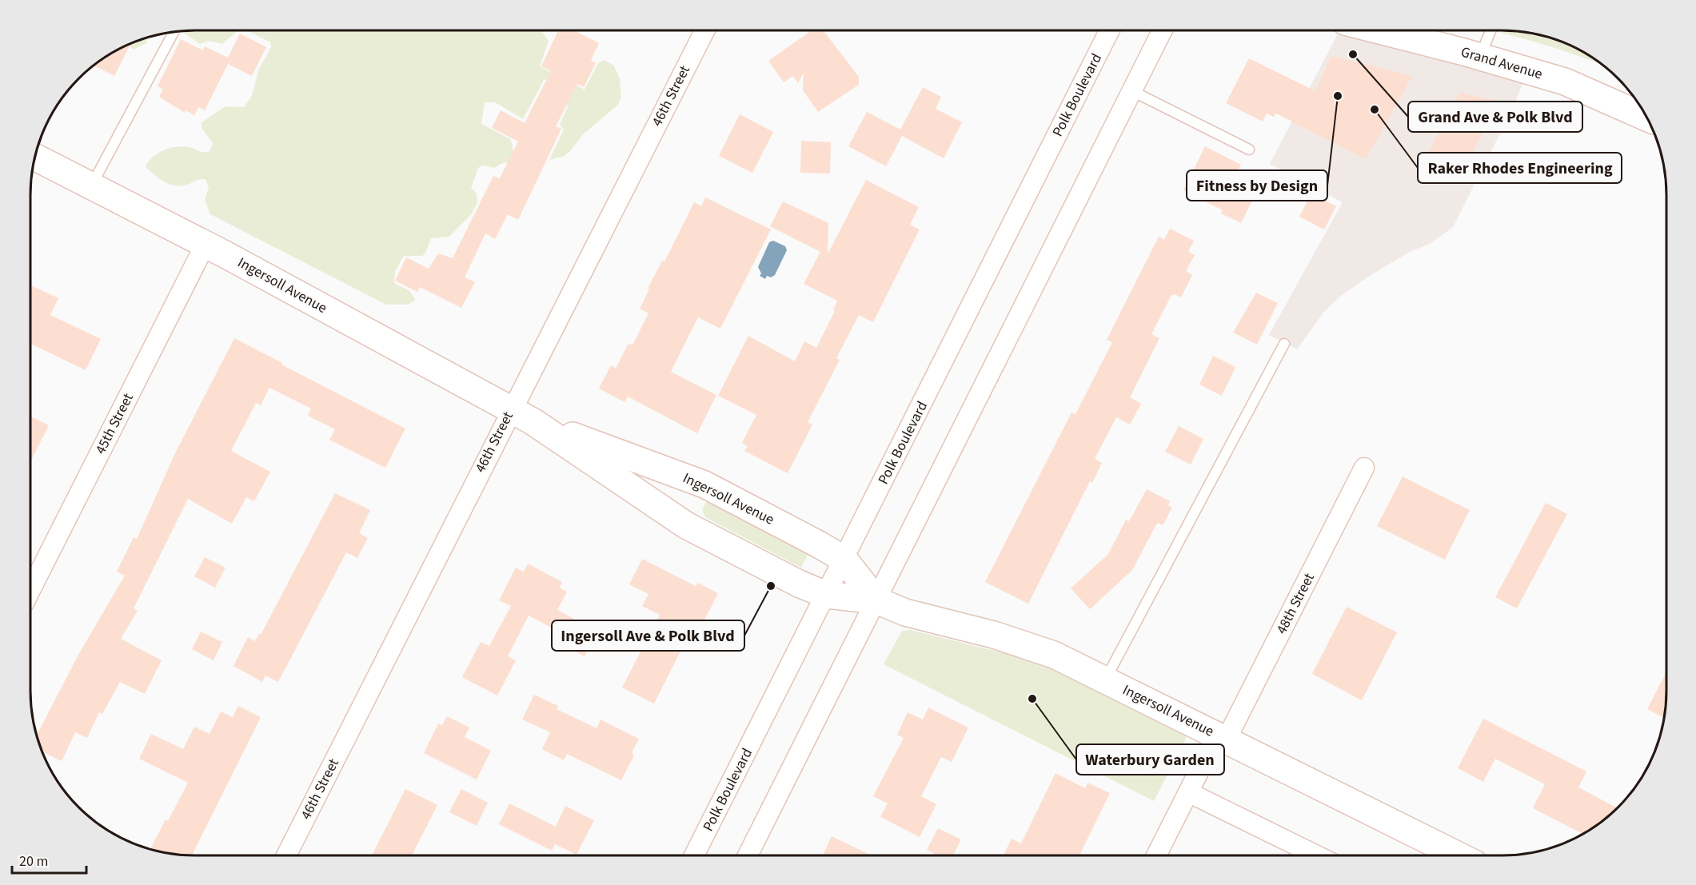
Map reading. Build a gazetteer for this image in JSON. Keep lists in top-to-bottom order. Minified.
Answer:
{"streets":{"main road":["Grand Avenue","Ingersoll Avenue"],"street":["Polk Boulevard","46th Street","45th Street","48th Street"]},"crossings":[["Polk Boulevard","Ingersoll Avenue"],["46th Street","Ingersoll Avenue"],["Ingersoll Avenue","45th Street"],["Ingersoll Avenue","48th Street"]],"places":["Grand Ave & Polk Blvd","Fitness by Design","Raker Rhodes Engineering","Ingersoll Ave & Polk Blvd","Waterbury Garden"],"scale_bar":"20 m"}
